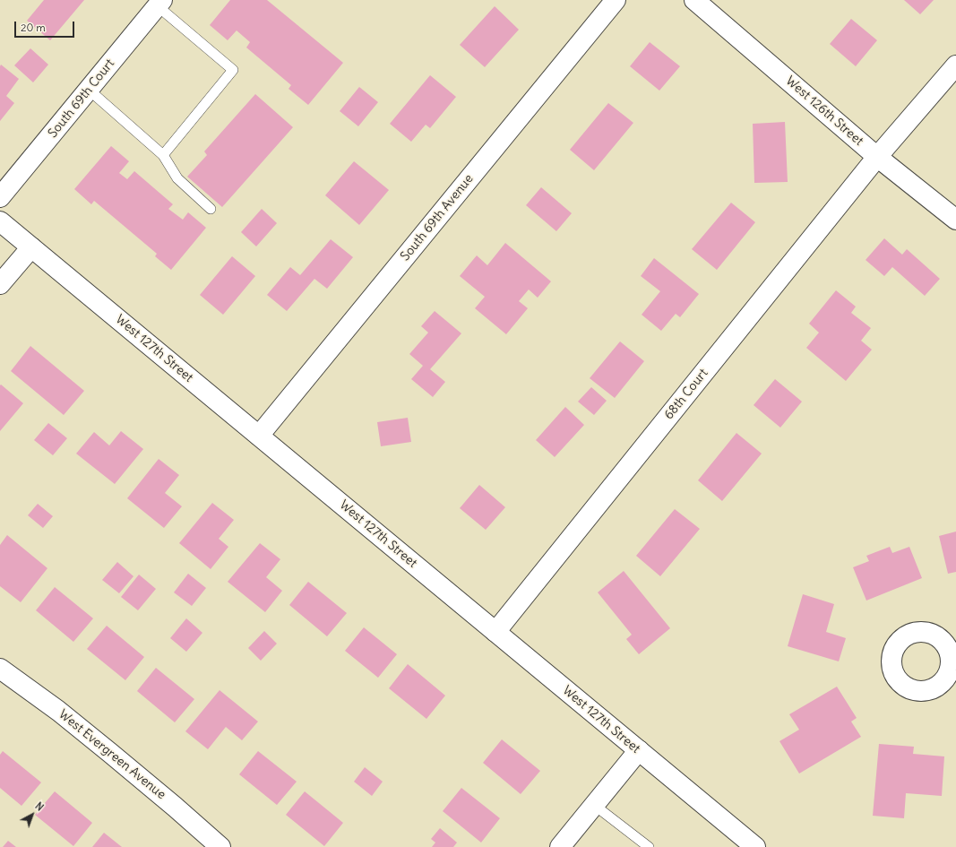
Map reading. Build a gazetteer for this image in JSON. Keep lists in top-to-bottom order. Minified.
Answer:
{"streets":{"street":["South 69th Court","West 126th Street","South 69th Avenue","West 127th Street","68th Court","West Evergreen Avenue"]},"crossings":[["West 126th Street","68th Court"],["South 69th Avenue","West 127th Street"],["West 127th Street","68th Court"]],"scale_bar":"20 m","north":"top right"}
